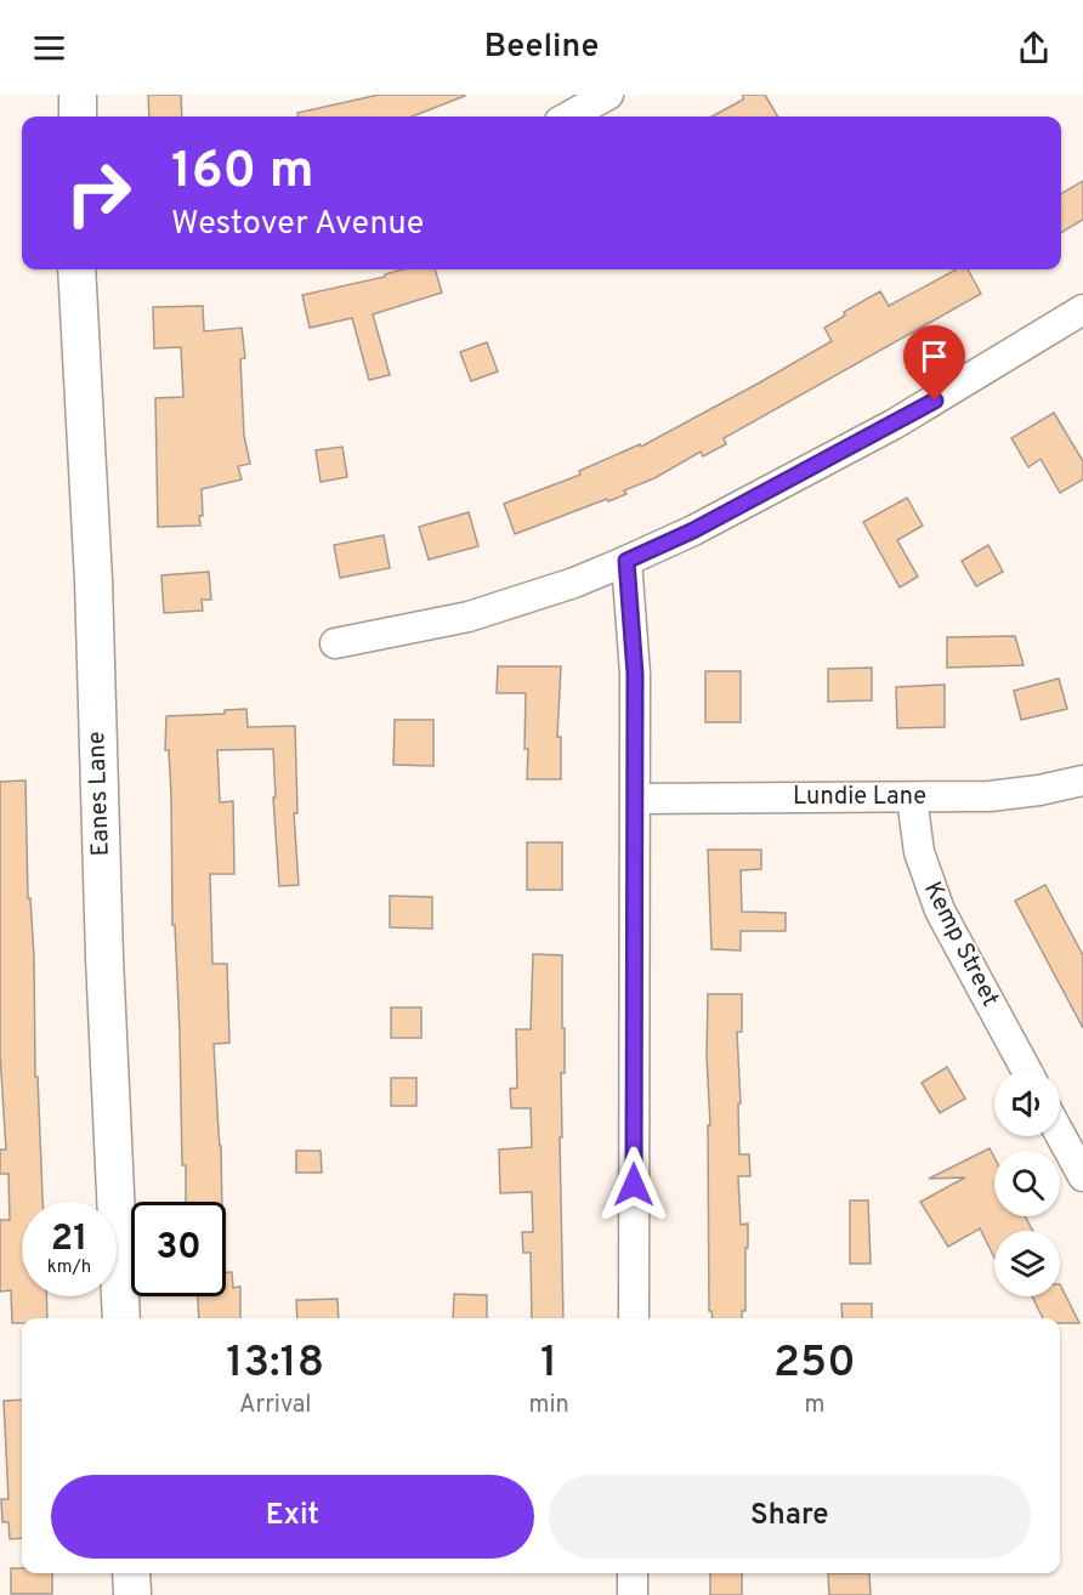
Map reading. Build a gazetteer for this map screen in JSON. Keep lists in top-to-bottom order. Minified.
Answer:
{"streets":{"street":["Eanes Lane","Lundie Lane","Kemp Street"]},"crossings":[["Lundie Lane","Kemp Street"]],"page":{"header":"Beeline","turn":["160 m","Westover Avenue"],"speed":"21 km/h","limit":"30","eta":["13:18","Arrival","1","min","250","m"],"buttons":["Exit","Share"]}}
